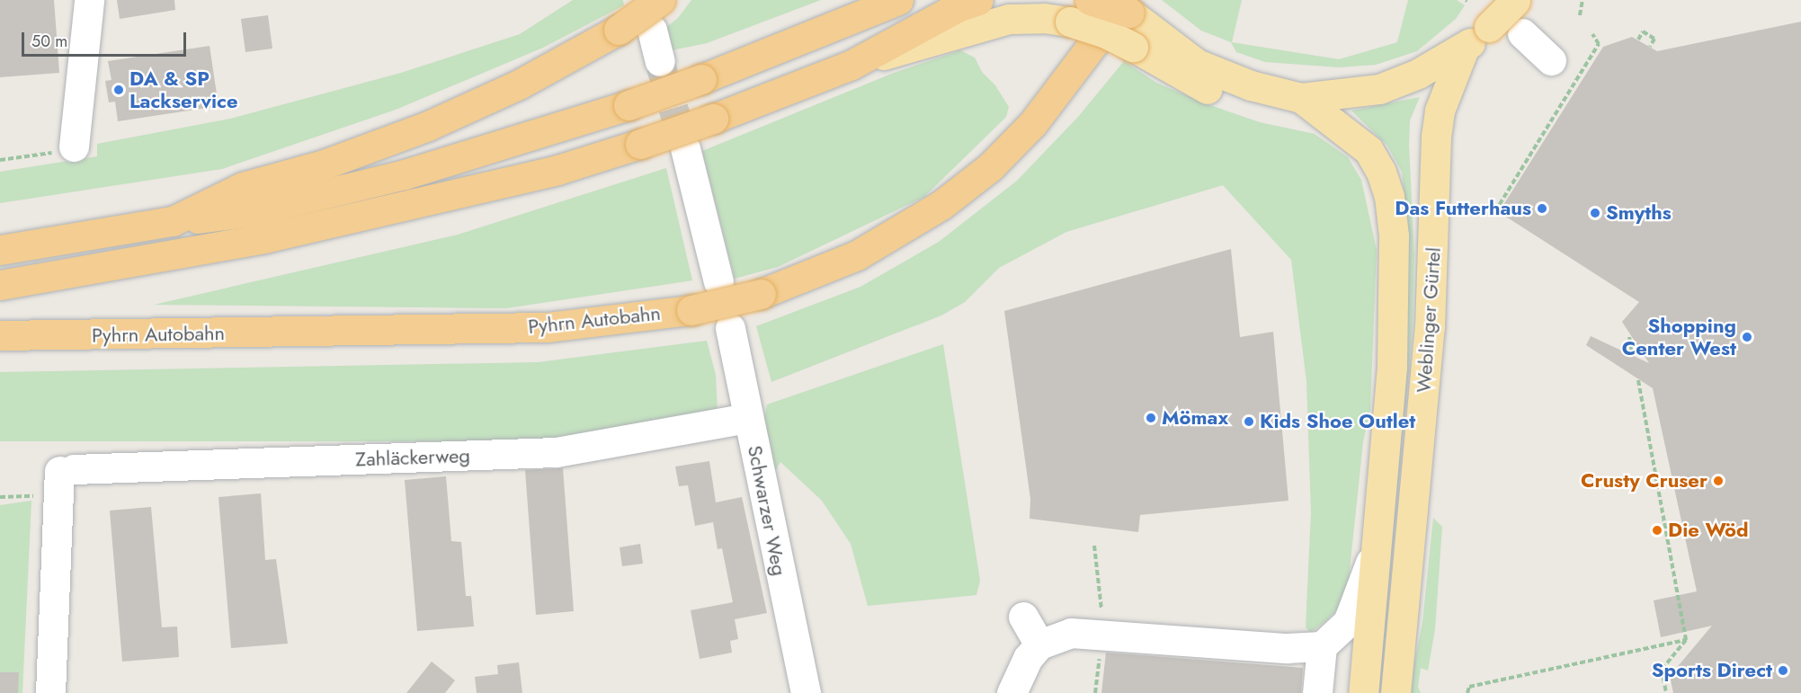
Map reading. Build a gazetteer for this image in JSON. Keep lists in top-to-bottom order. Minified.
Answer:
{"streets":{"highway":["Pyhrn Autobahn"],"main road":["Weblinger Gürtel"],"street":["Zahläckerweg","Schwarzer Weg"]},"crossings":[["Zahläckerweg","Schwarzer Weg"]],"places":["DA & SP Lackservice","Das Futterhaus","Smyths","Shopping Center West","Mömax","Kids Shoe Outlet","Crusty Cruser","Die Wöd","Sports Direct"],"scale_bar":"50 m"}
